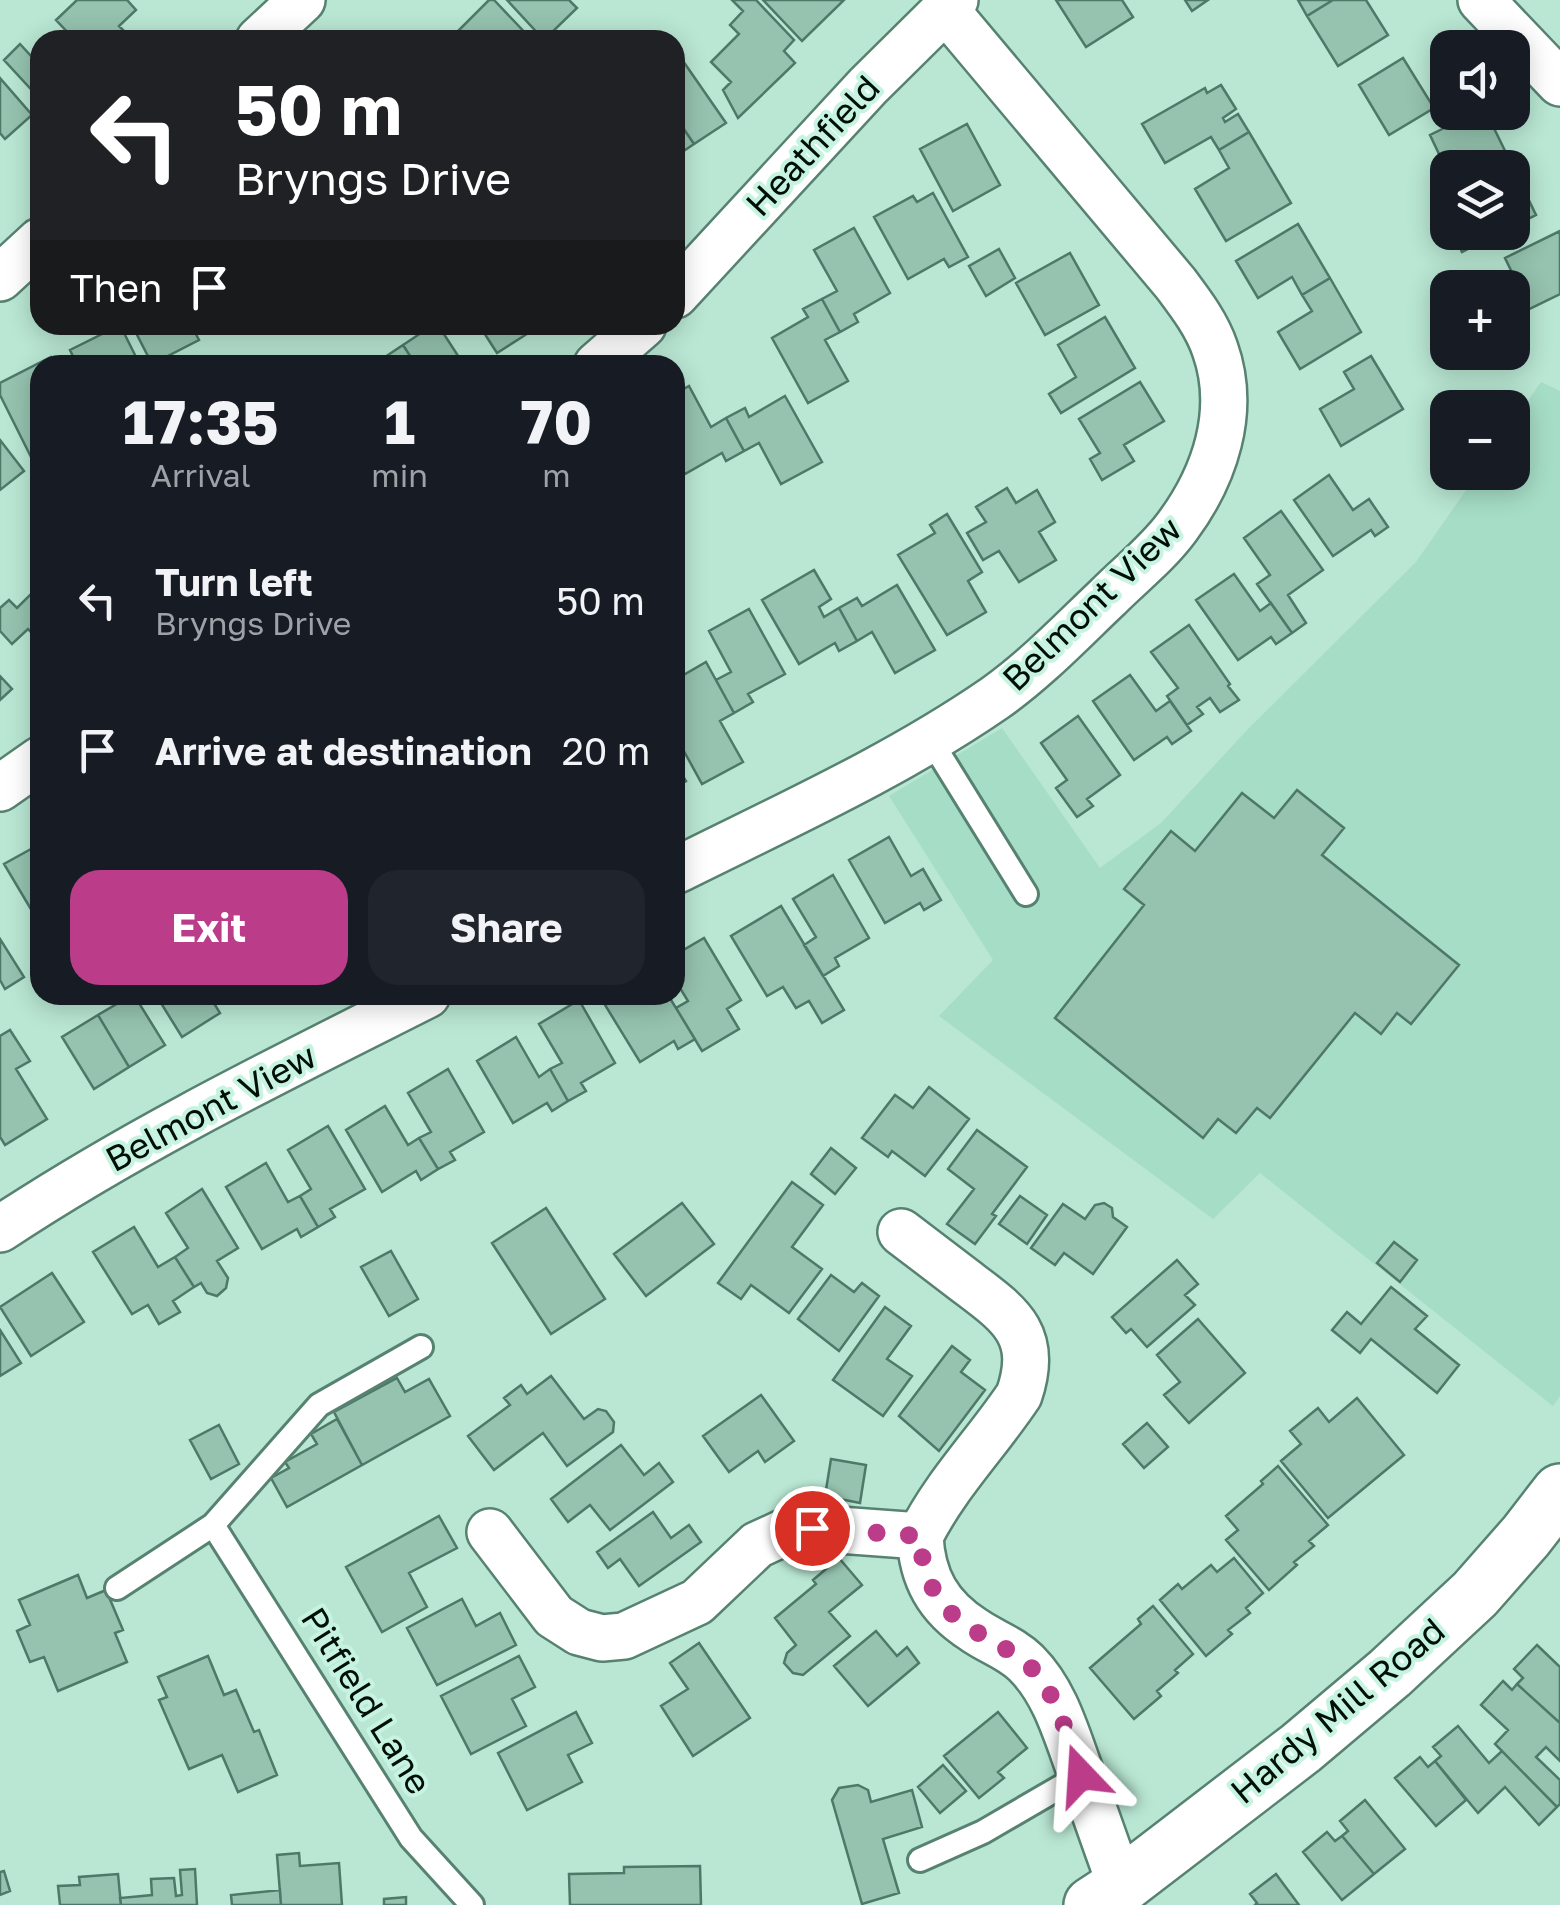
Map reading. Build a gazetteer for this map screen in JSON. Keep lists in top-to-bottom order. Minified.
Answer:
{"streets":{"main road":["Hardy Mill Road"],"street":["Heathfield","Belmont View"],"lane":["Pitfield Lane"]},"crossings":[["Heathfield","Belmont View"]],"page":{"map_buttons":["+","−"],"turn":["50 m","Bryngs Drive"],"then":"Then","eta":["17:35","Arrival","1","min","70","m"],"list":[{"name":"Turn left","note":"Bryngs Drive","value":"50 m"},{"name":"Arrive at destination","value":"20 m"}],"buttons":["Exit","Share"]}}
